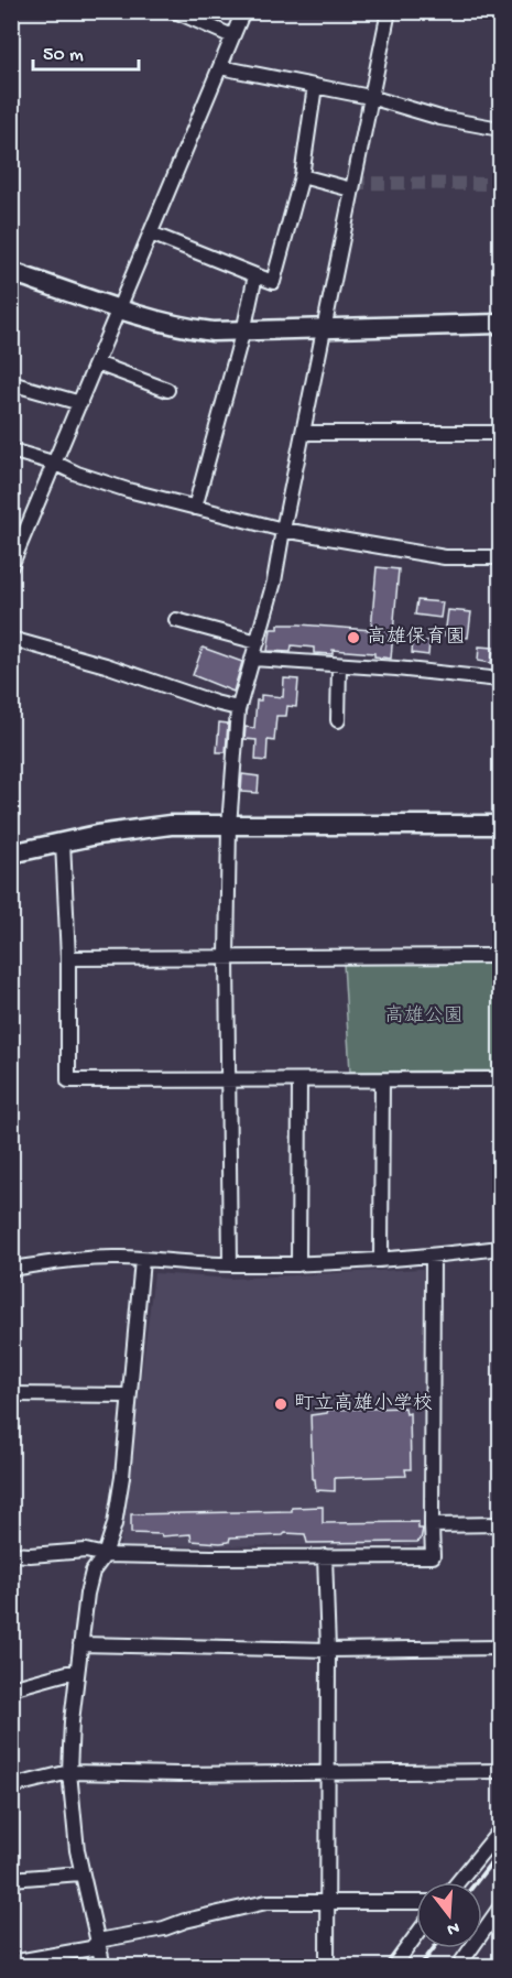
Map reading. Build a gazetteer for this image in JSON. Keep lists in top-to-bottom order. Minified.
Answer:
{"parks":["高雄公園"],"places":["高雄保育園","町立高雄小学校"],"scale_bar":"50 m","north":"bottom"}
